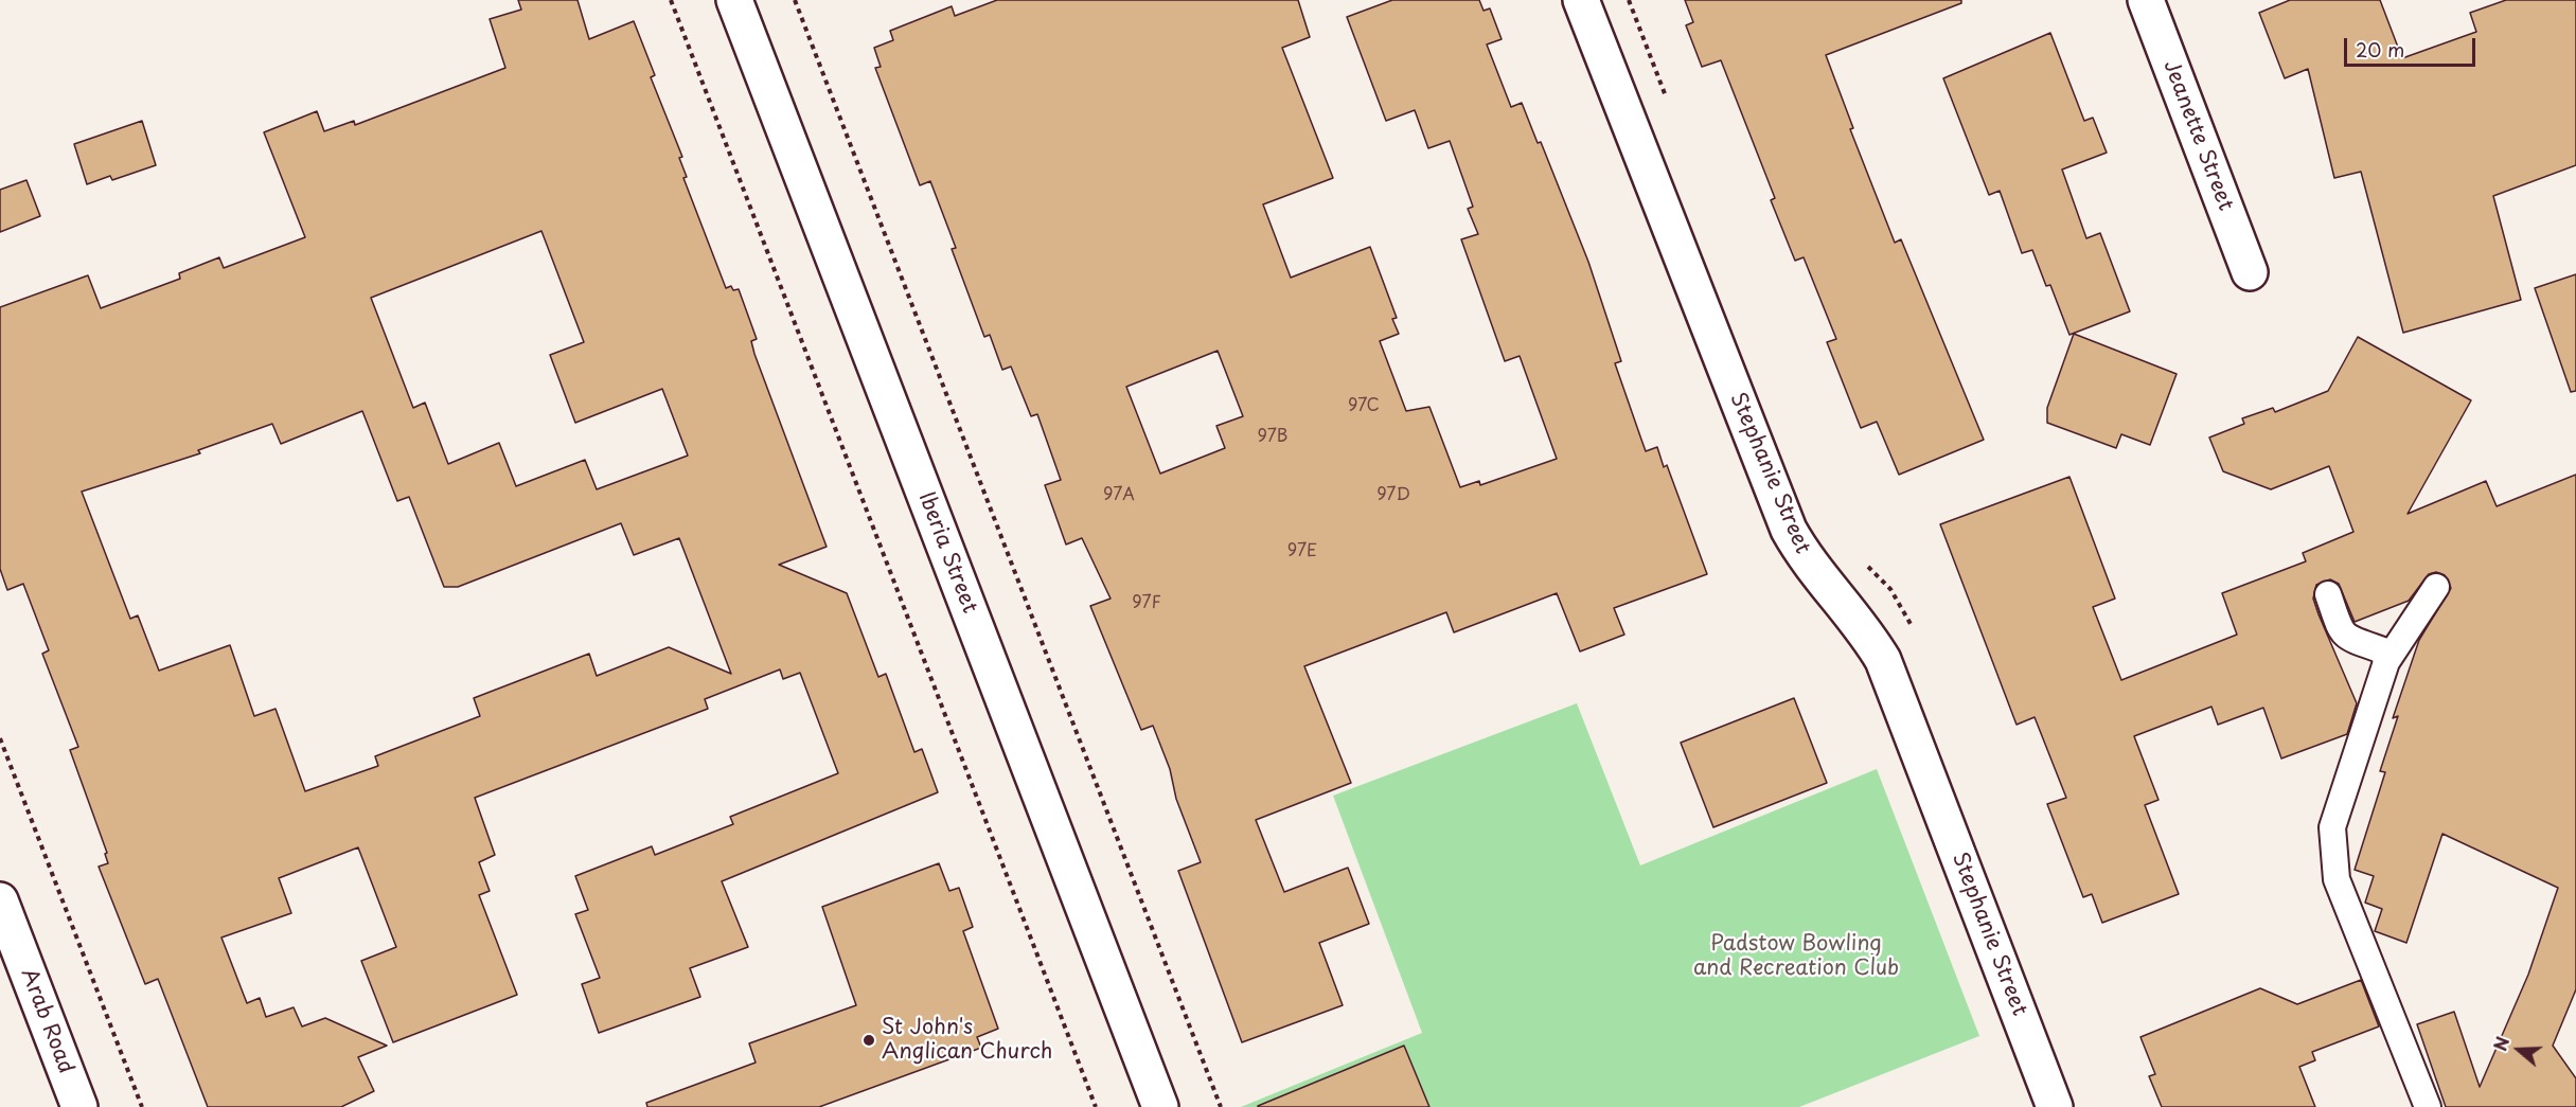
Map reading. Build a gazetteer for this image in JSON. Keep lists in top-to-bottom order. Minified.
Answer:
{"streets":{"street":["Jeanette Street","Stephanie Street","Iberia Street","Arab Road"]},"parks":["Padstow Bowling and Recreation Club"],"places":["St John's Anglican Church"],"house_numbers":["97C","97B","97A","97D","97E","97F"],"scale_bar":"20 m","north":"left"}
